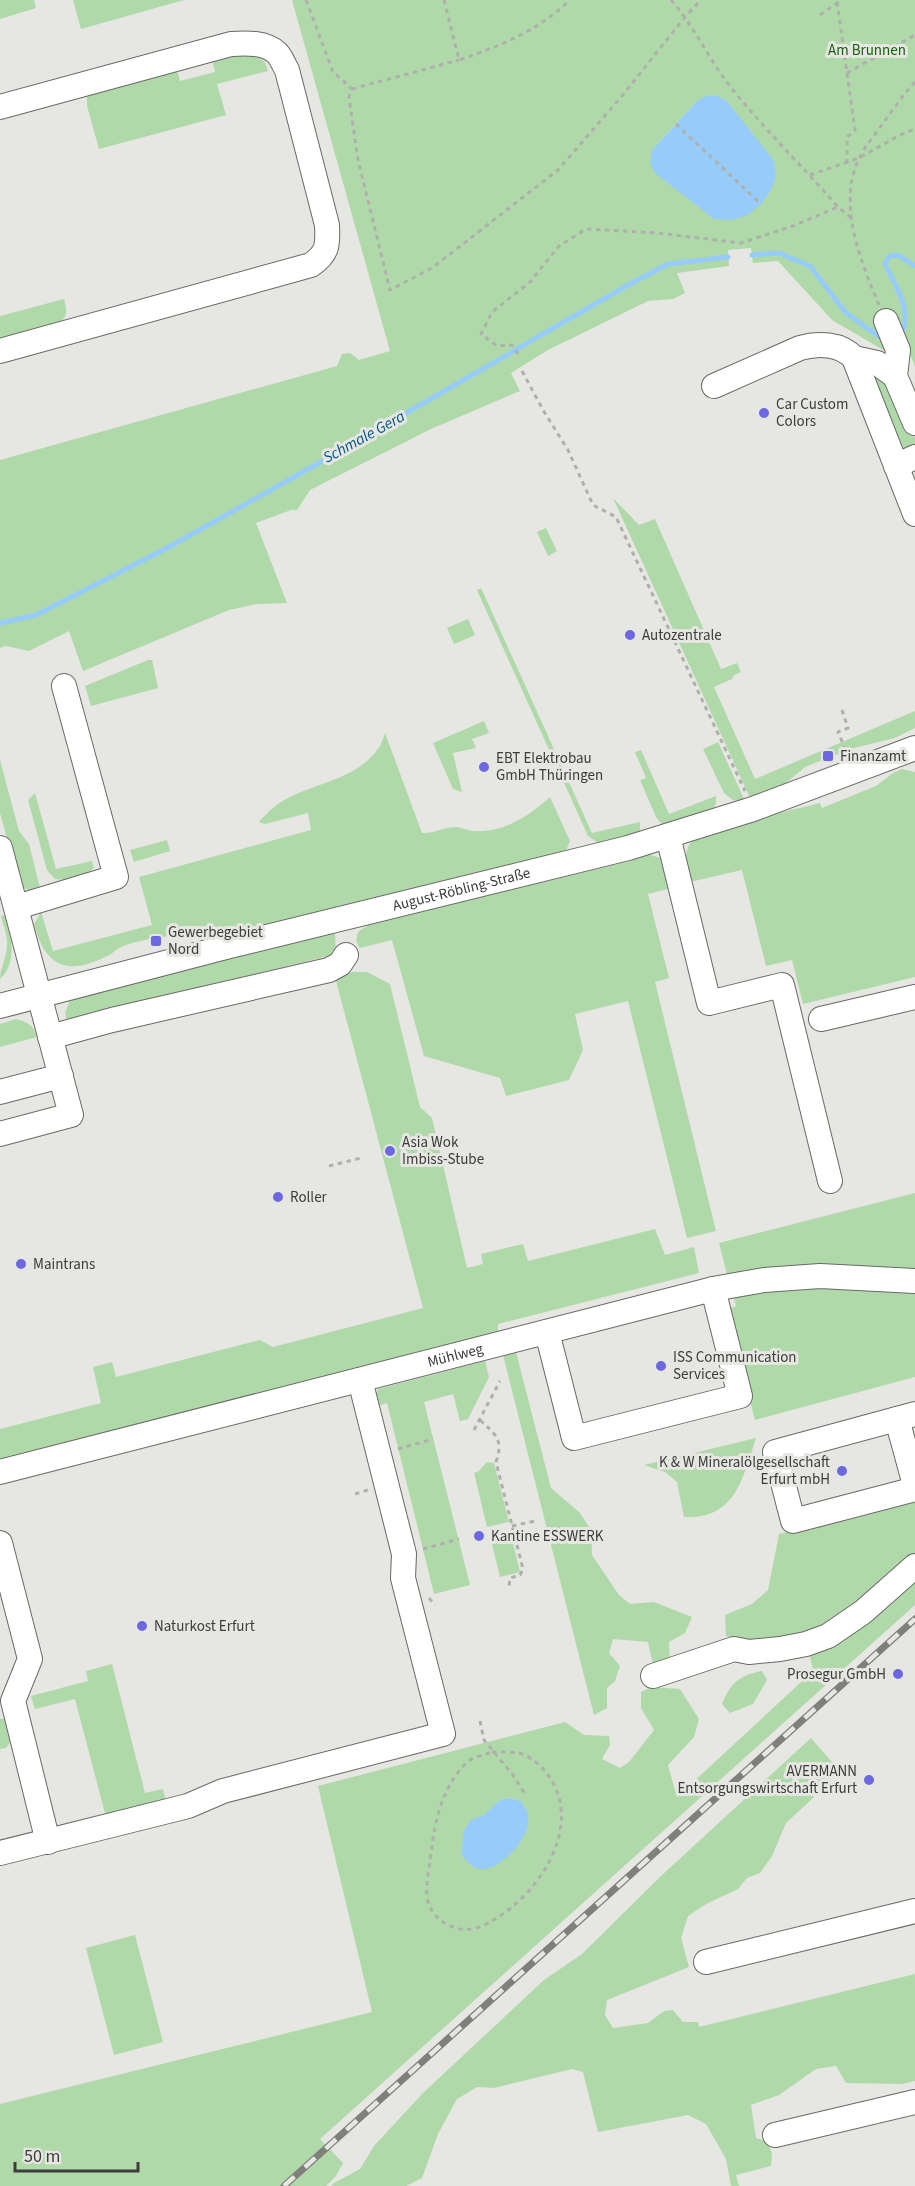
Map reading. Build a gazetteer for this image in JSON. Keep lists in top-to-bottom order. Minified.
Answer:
{"streets":{"street":["August-Röbling-Straße","Mühlweg"]},"water":["Schmale Gera"],"parks":["Am Brunnen"],"places":{"other":["Car Custom Colors","Autozentrale","EBT Elektrobau GmbH Thüringen","Asia Wok Imbiss-Stube","Roller","Maintrans","ISS Communication Services","K & W Mineralölgesellschaft Erfurt mbH","Kantine ESSWERK","Naturkost Erfurt","Prosegur GmbH","AVERMANN Entsorgungswirtschaft Erfurt"],"transit":["Finanzamt","Gewerbegebiet Nord"]},"scale_bar":"50 m"}
